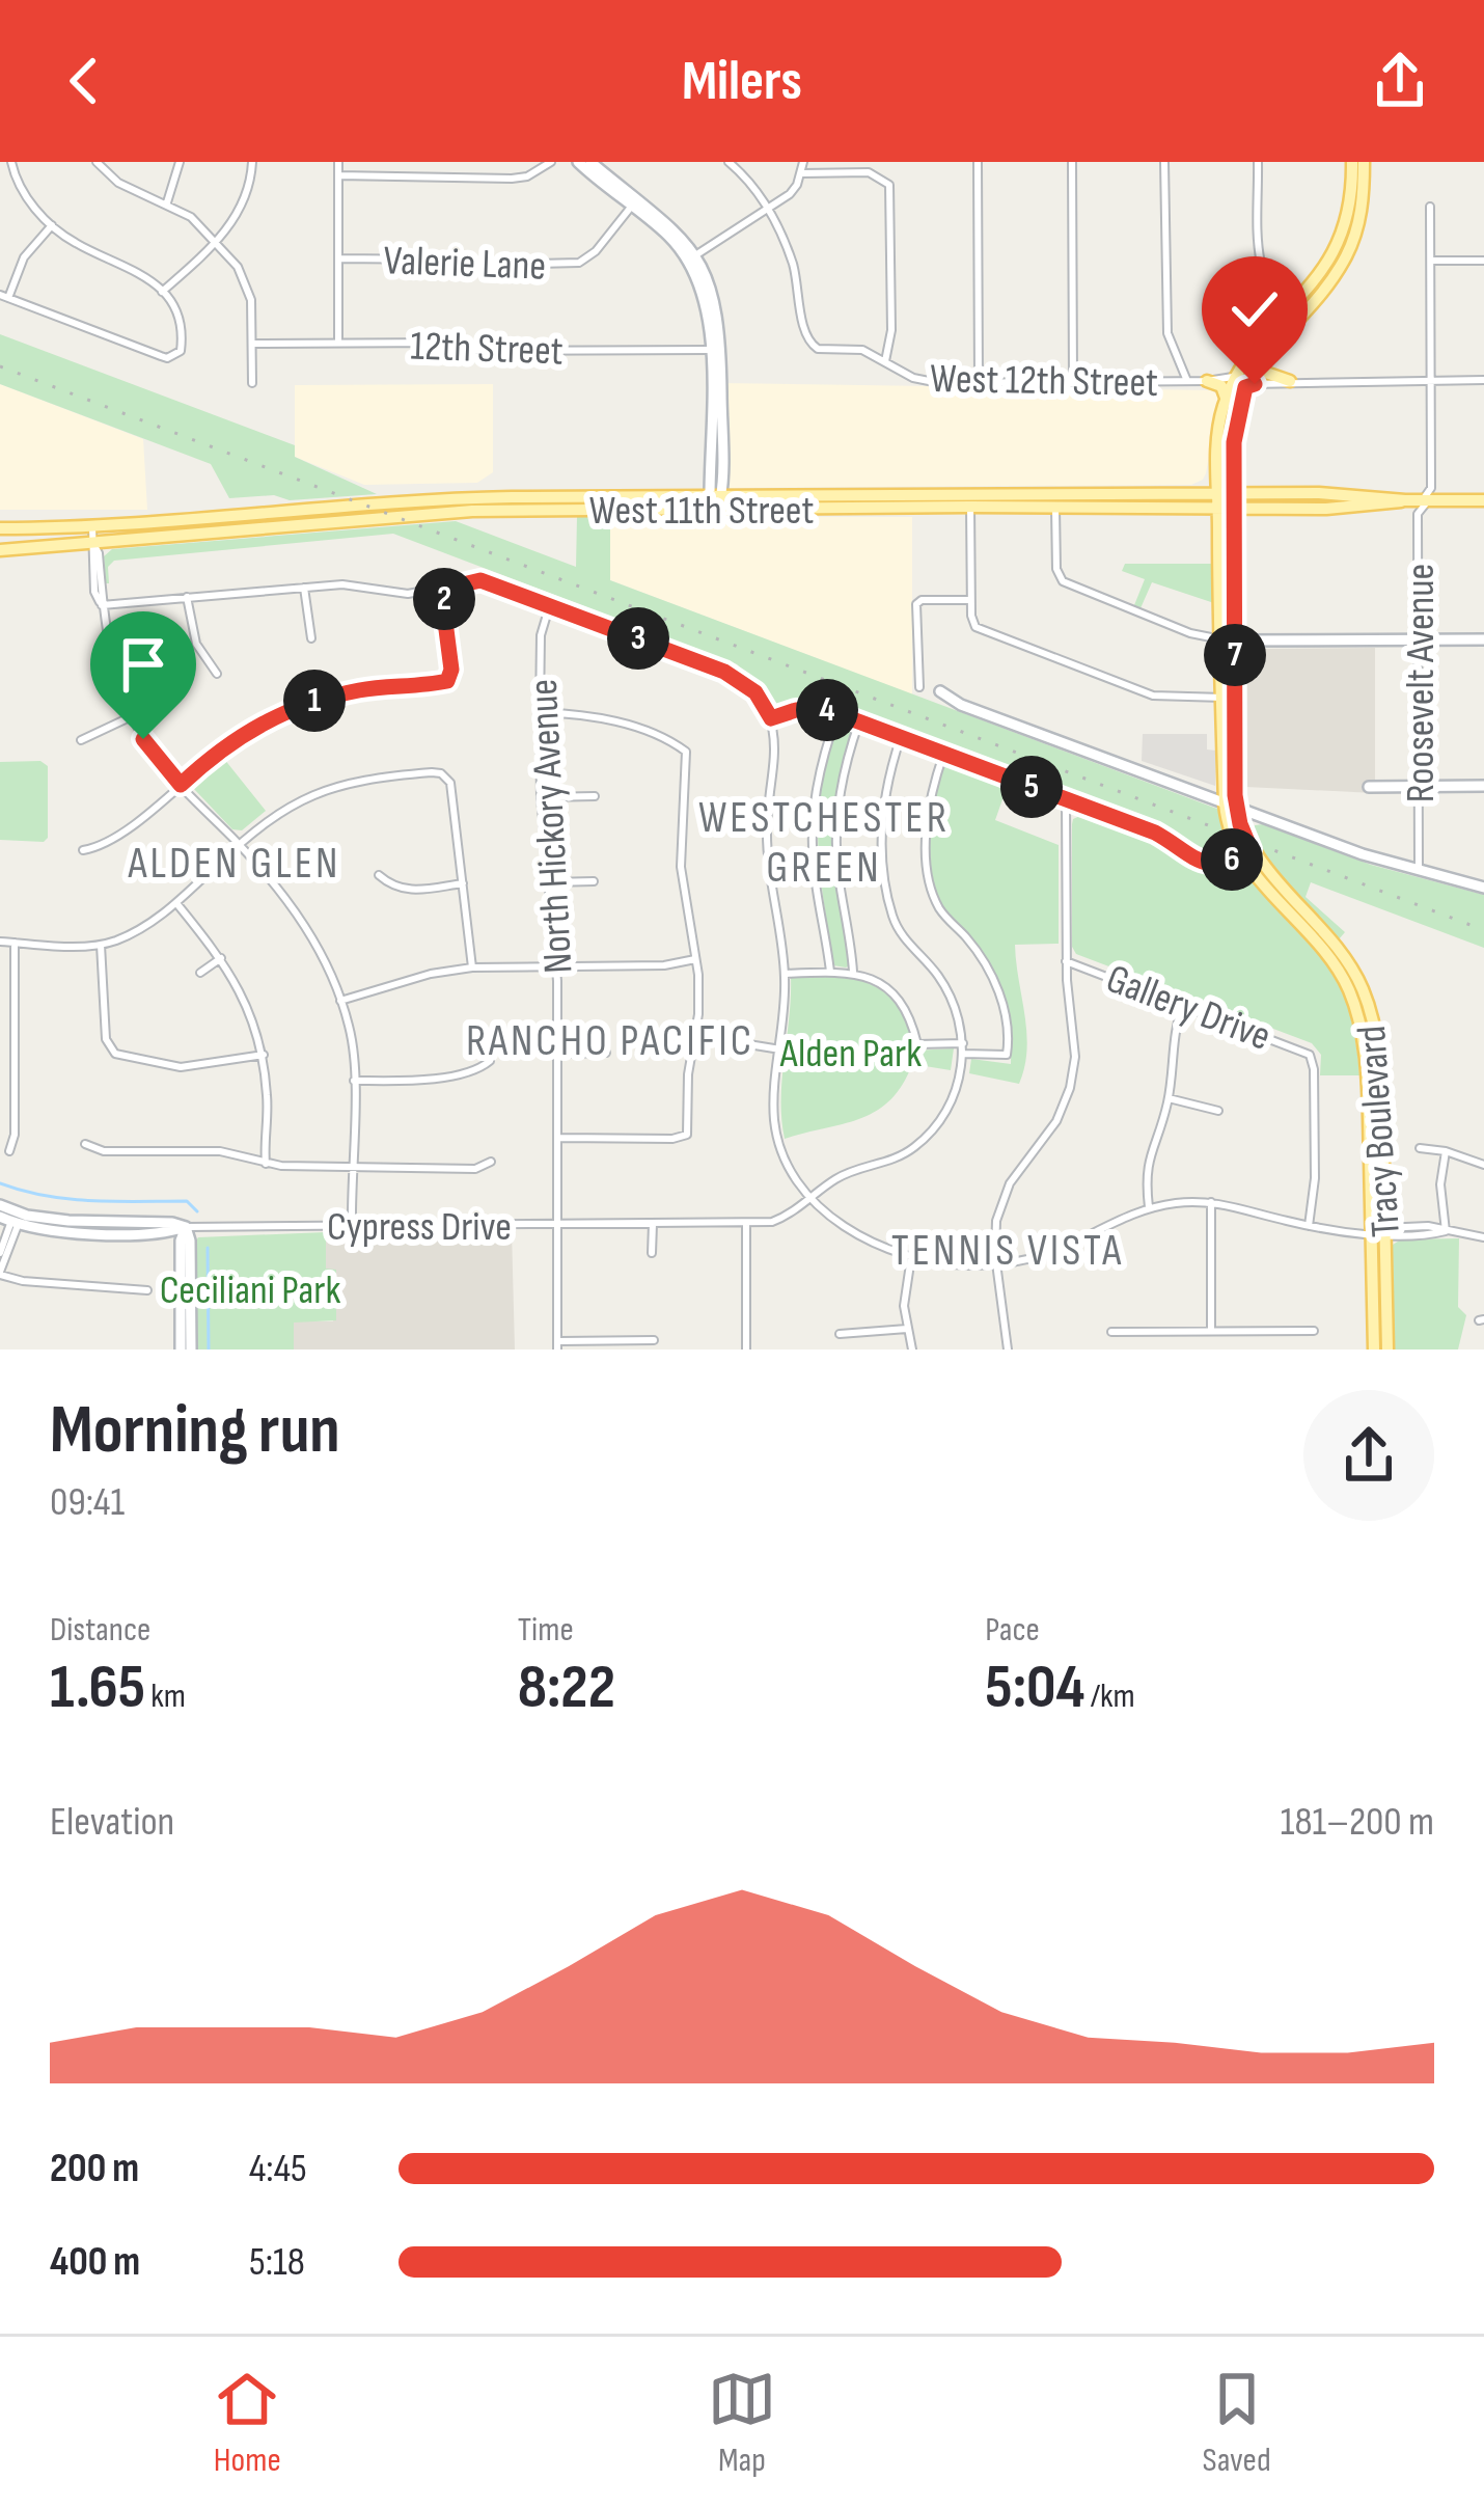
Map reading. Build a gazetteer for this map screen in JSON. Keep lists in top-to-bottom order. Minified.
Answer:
{"streets":{"main road":["West 11th Street","Tracy Boulevard"],"street":["Valerie Lane","12th Street","West 12th Street","Roosevelt Avenue","North Hickory Avenue","Gallery Drive","Cypress Drive"]},"crossings":[["West 12th Street","Roosevelt Avenue"],["West 12th Street","Tracy Boulevard"],["West 11th Street","Roosevelt Avenue"],["West 11th Street","Tracy Boulevard"],["North Hickory Avenue","Cypress Drive"]],"districts":["WESTCHESTER GREEN","ALDEN GLEN","RANCHO PACIFIC","TENNIS VISTA"],"parks":["Alden Park","Ceciliani Park"],"page":{"header":"Milers","pins":["2","3","7","1","4","5","6"],"heading":["Morning run","09:41"],"stats":[["Distance","1.65 km"],["Time","8:22"],["Pace","5:04 /km"]],"chart":["Elevation","181–200 m"],"list":[{"name":"200 m","note":"4:45"},{"name":"400 m","note":"5:18"}],"tabs":["Home","Map","Saved"]}}
